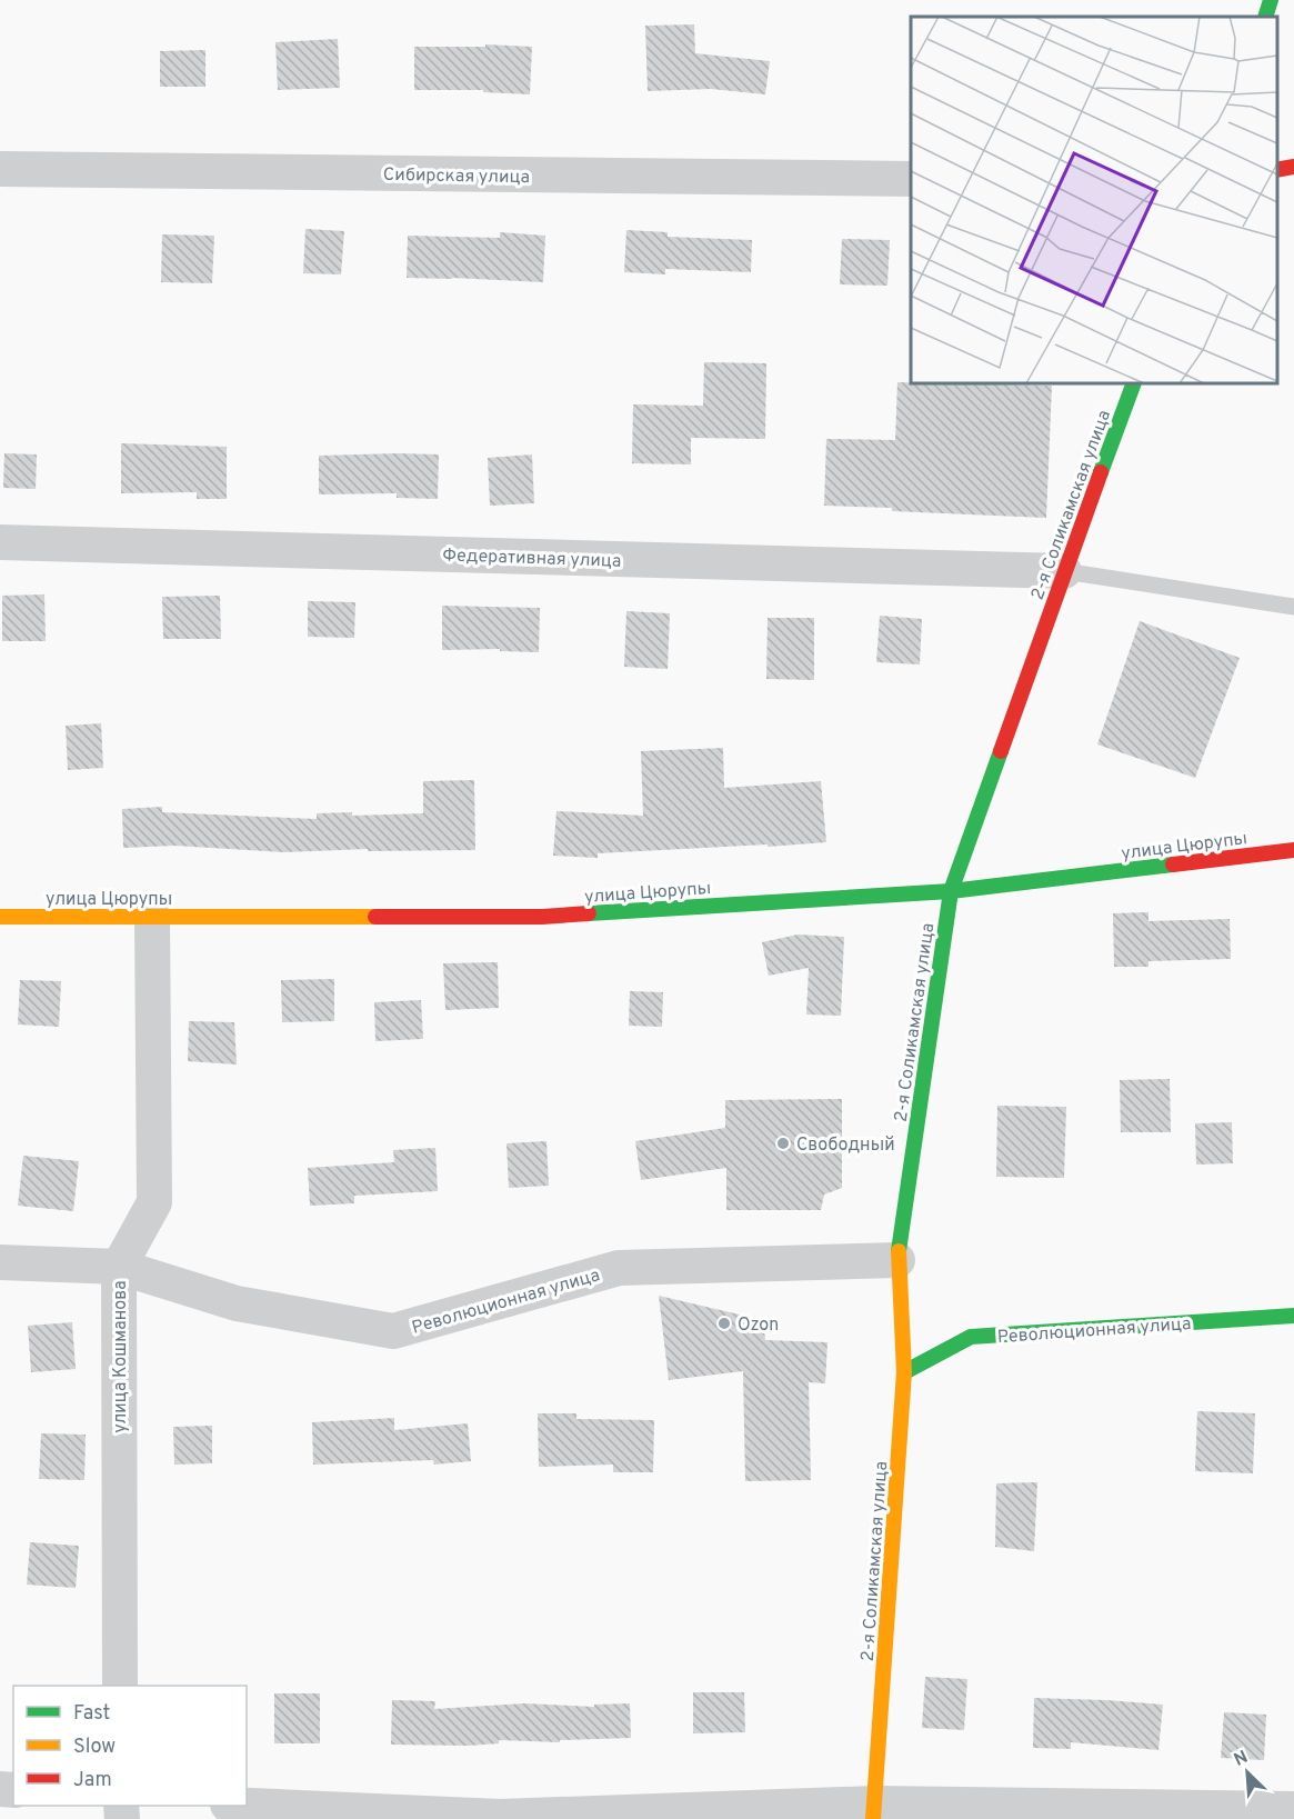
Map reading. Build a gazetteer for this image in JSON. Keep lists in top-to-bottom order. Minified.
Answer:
{"streets":{"main road":["2-я Соликамская улица","улица Цюрупы","Революционная улица"],"street":["Сибирская улица","Федеративная улица","улица Кошманова"]},"crossings":[["2-я Соликамская улица","Федеративная улица"],["2-я Соликамская улица","улица Цюрупы"],["2-я Соликамская улица","Революционная улица"],["улица Цюрупы","улица Кошманова"],["Революционная улица","улица Кошманова"]],"places":["Свободный","Ozon"],"legend":["Fast","Slow","Jam"],"north":"top left"}
